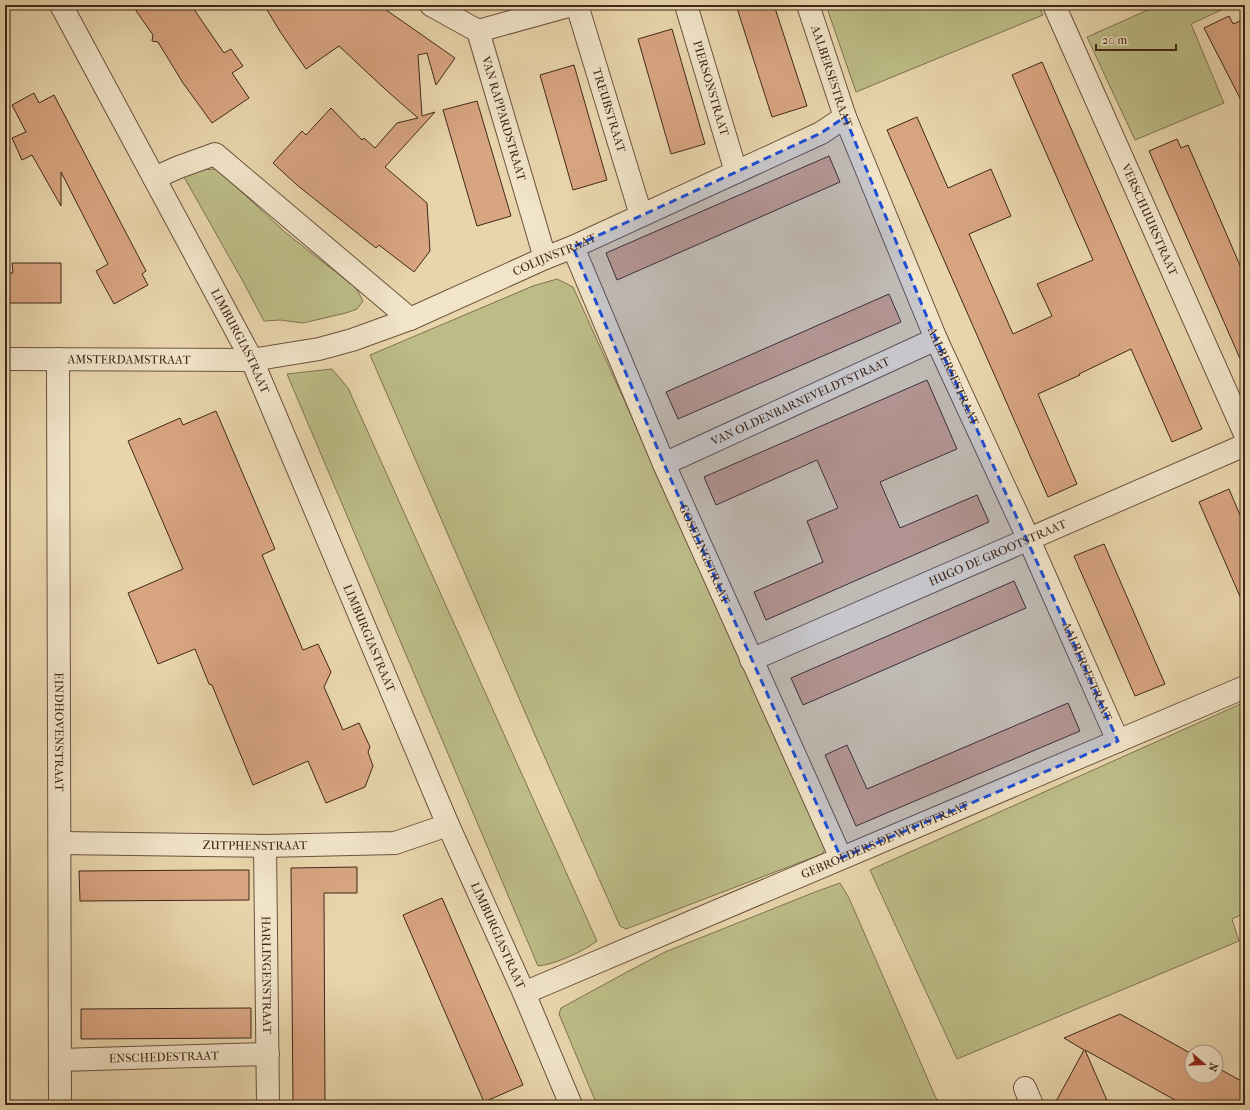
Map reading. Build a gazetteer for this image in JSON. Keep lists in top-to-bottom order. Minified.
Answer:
{"streets":{"street":["AALBERSESTRAAT","PIERSONSTRAAT","TREUBSTRAAT","VAN RAPPARDSTRAAT","VERSCHUURSTRAAT","COLIJNSTRAAT","LIMBURGIASTRAAT","AMSTERDAMSTRAAT","VAN OLDENBARNEVELDTSTRAAT","HUGO DE GROOTSTRAAT","GOSELINGSTRAAT","EINDHOVENSTRAAT","GEBROEDERS DE WITTSTRAAT","ZUTPHENSTRAAT","HARLINGENSTRAAT","ENSCHEDESTRAAT"]},"crossings":[["AALBERSESTRAAT","COLIJNSTRAAT"],["AALBERSESTRAAT","VAN OLDENBARNEVELDTSTRAAT"],["AALBERSESTRAAT","HUGO DE GROOTSTRAAT"],["AALBERSESTRAAT","GEBROEDERS DE WITTSTRAAT"],["PIERSONSTRAAT","COLIJNSTRAAT"],["TREUBSTRAAT","COLIJNSTRAAT"],["VAN RAPPARDSTRAAT","COLIJNSTRAAT"],["COLIJNSTRAAT","LIMBURGIASTRAAT"],["COLIJNSTRAAT","AMSTERDAMSTRAAT"],["COLIJNSTRAAT","GOSELINGSTRAAT"],["LIMBURGIASTRAAT","AMSTERDAMSTRAAT"],["LIMBURGIASTRAAT","GEBROEDERS DE WITTSTRAAT"],["LIMBURGIASTRAAT","ZUTPHENSTRAAT"],["AMSTERDAMSTRAAT","EINDHOVENSTRAAT"],["VAN OLDENBARNEVELDTSTRAAT","GOSELINGSTRAAT"],["HUGO DE GROOTSTRAAT","GOSELINGSTRAAT"],["GOSELINGSTRAAT","GEBROEDERS DE WITTSTRAAT"],["EINDHOVENSTRAAT","ZUTPHENSTRAAT"],["EINDHOVENSTRAAT","ENSCHEDESTRAAT"],["ZUTPHENSTRAAT","HARLINGENSTRAAT"],["HARLINGENSTRAAT","ENSCHEDESTRAAT"]],"scale_bar":"20 m","north":"right"}
